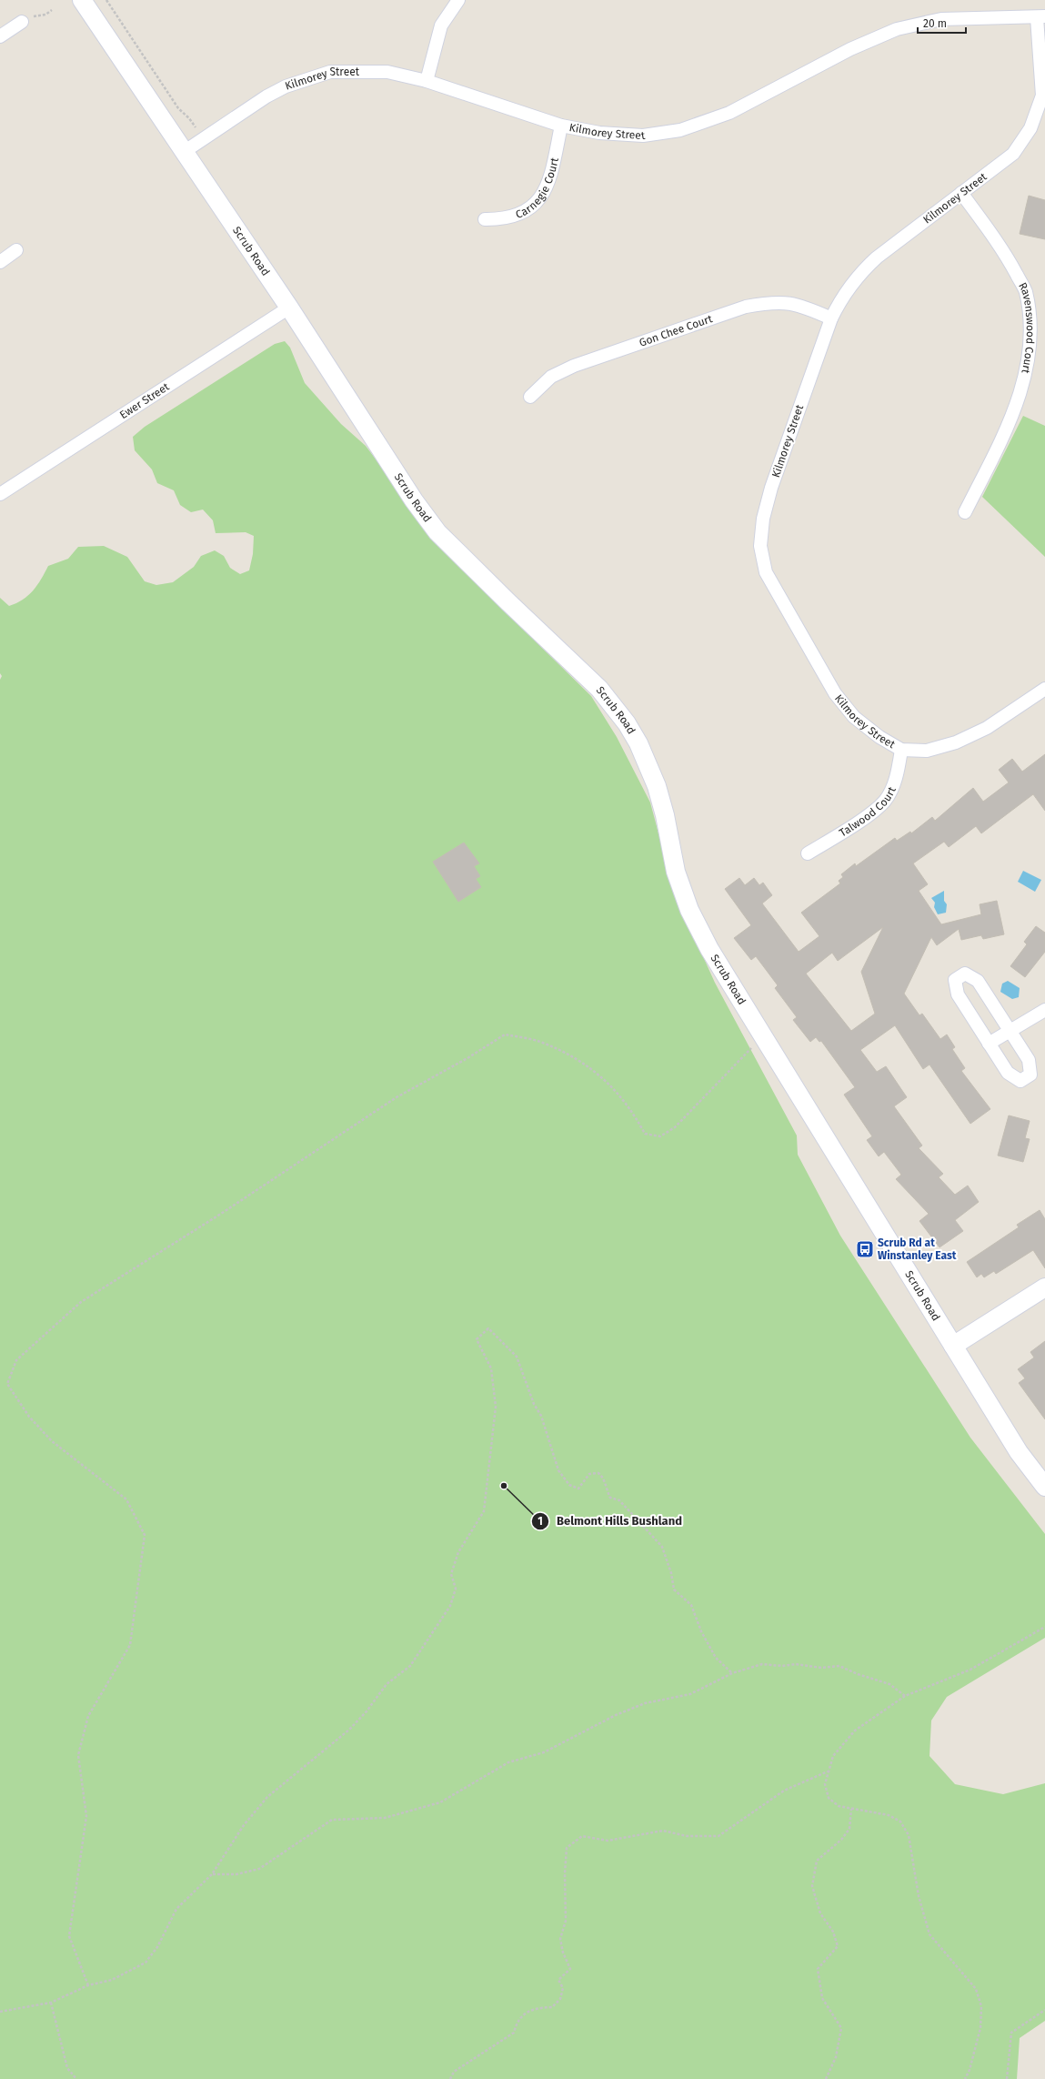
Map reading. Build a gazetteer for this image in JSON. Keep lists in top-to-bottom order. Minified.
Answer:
{"streets":{"main road":["Scrub Road"],"street":["Kilmorey Street","Carnegie Court","Ravenswood Court","Gon Chee Court","Ewer Street","Talwood Court"]},"crossings":[["Kilmorey Street","Carnegie Court"],["Kilmorey Street","Scrub Road"],["Kilmorey Street","Ravenswood Court"],["Kilmorey Street","Gon Chee Court"],["Kilmorey Street","Talwood Court"],["Scrub Road","Ewer Street"]],"places":{"bus stop":["Scrub Rd at Winstanley East"],"other":["Belmont Hills Bushland"]},"scale_bar":"20 m"}
